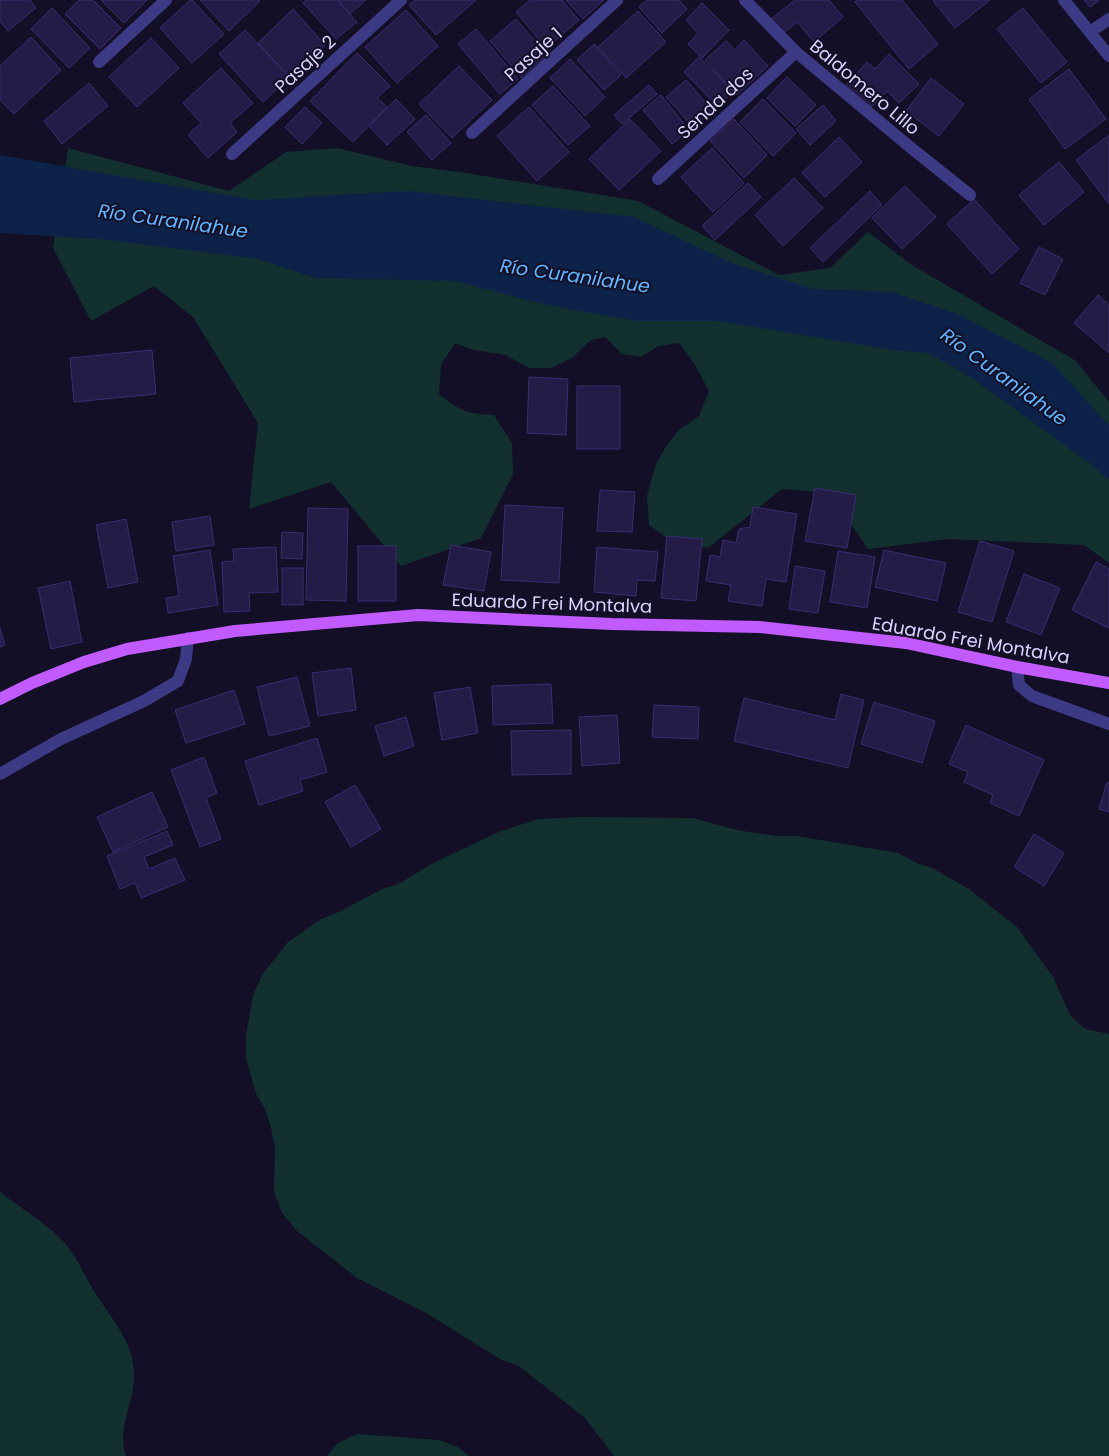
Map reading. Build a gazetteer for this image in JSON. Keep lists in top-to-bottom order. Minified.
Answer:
{"streets":{"main road":["Eduardo Frei Montalva"],"street":["Pasaje 1","Pasaje 2","Baldomero Lillo","Senda dos"]},"crossings":[["Baldomero Lillo","Senda dos"]],"water":["Río Curanilahue"]}
